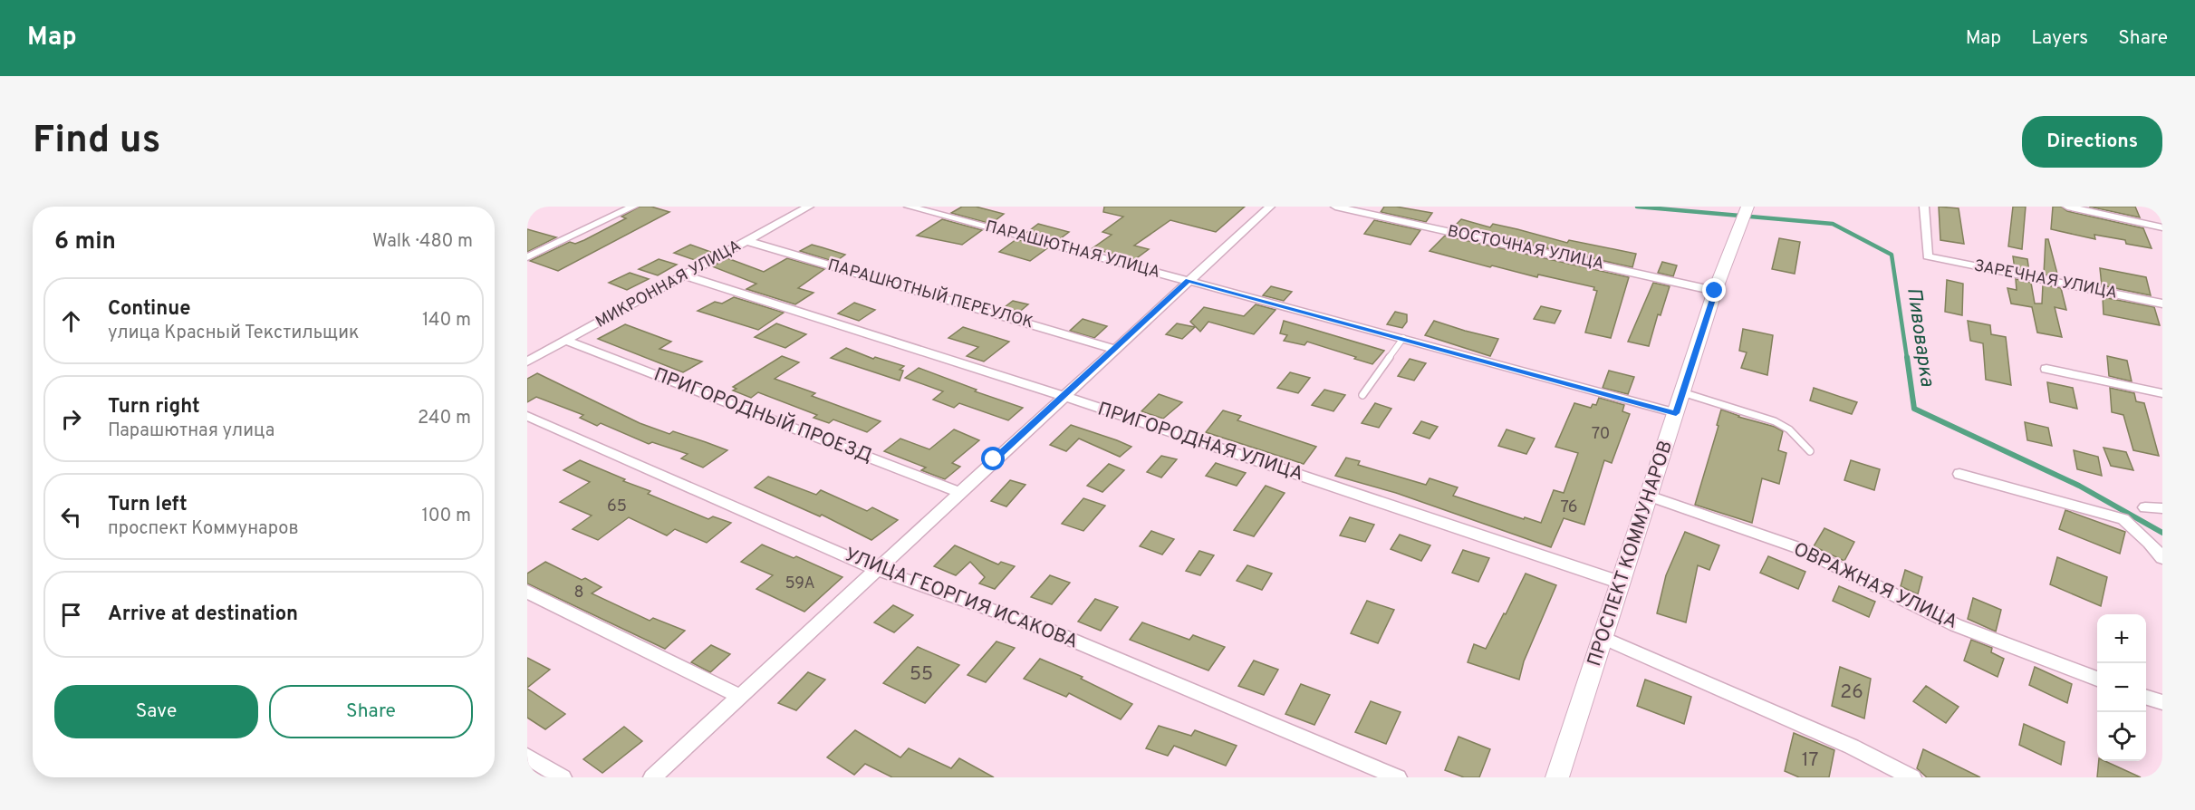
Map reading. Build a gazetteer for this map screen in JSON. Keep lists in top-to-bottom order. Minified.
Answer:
{"streets":{"street":["ВОСТОЧНАЯ УЛИЦА","ПАРАШЮТНАЯ УЛИЦА","ЗАРЕЧНАЯ УЛИЦА","МИКРОННАЯ УЛИЦА","ПАРАШЮТНЫЙ ПЕРЕУЛОК","ПРИГОРОДНЫЙ ПРОЕЗД","ПРИГОРОДНАЯ УЛИЦА","ПРОСПЕКТ КОММУНАРОВ","ОВРАЖНАЯ УЛИЦА","УЛИЦА ГЕОРГИЯ ИСАКОВА"]},"crossings":[["ВОСТОЧНАЯ УЛИЦА","ПРОСПЕКТ КОММУНАРОВ"],["ПАРАШЮТНАЯ УЛИЦА","ПРОСПЕКТ КОММУНАРОВ"],["МИКРОННАЯ УЛИЦА","ПАРАШЮТНЫЙ ПЕРЕУЛОК"],["МИКРОННАЯ УЛИЦА","ПРИГОРОДНЫЙ ПРОЕЗД"],["МИКРОННАЯ УЛИЦА","ПРИГОРОДНАЯ УЛИЦА"],["ПРИГОРОДНАЯ УЛИЦА","ПРОСПЕКТ КОММУНАРОВ"],["ПРОСПЕКТ КОММУНАРОВ","ОВРАЖНАЯ УЛИЦА"]],"water":["Пивоварка"],"house_numbers":["70","65","76","59А","8","55","26","17"],"page":{"header":"Map","nav":["Map","Layers","Share"],"buttons":["Directions",["Save","Share"]],"title":"Find us","heading":["6 min","Walk · 480 m"],"list":[["Continue","улица Красный Текстильщик","140 m"],["Turn right","Парашютная улица","240 m"],["Turn left","проспект Коммунаров","100 m"],"Arrive at destination"],"map_buttons":["+","−"]}}
